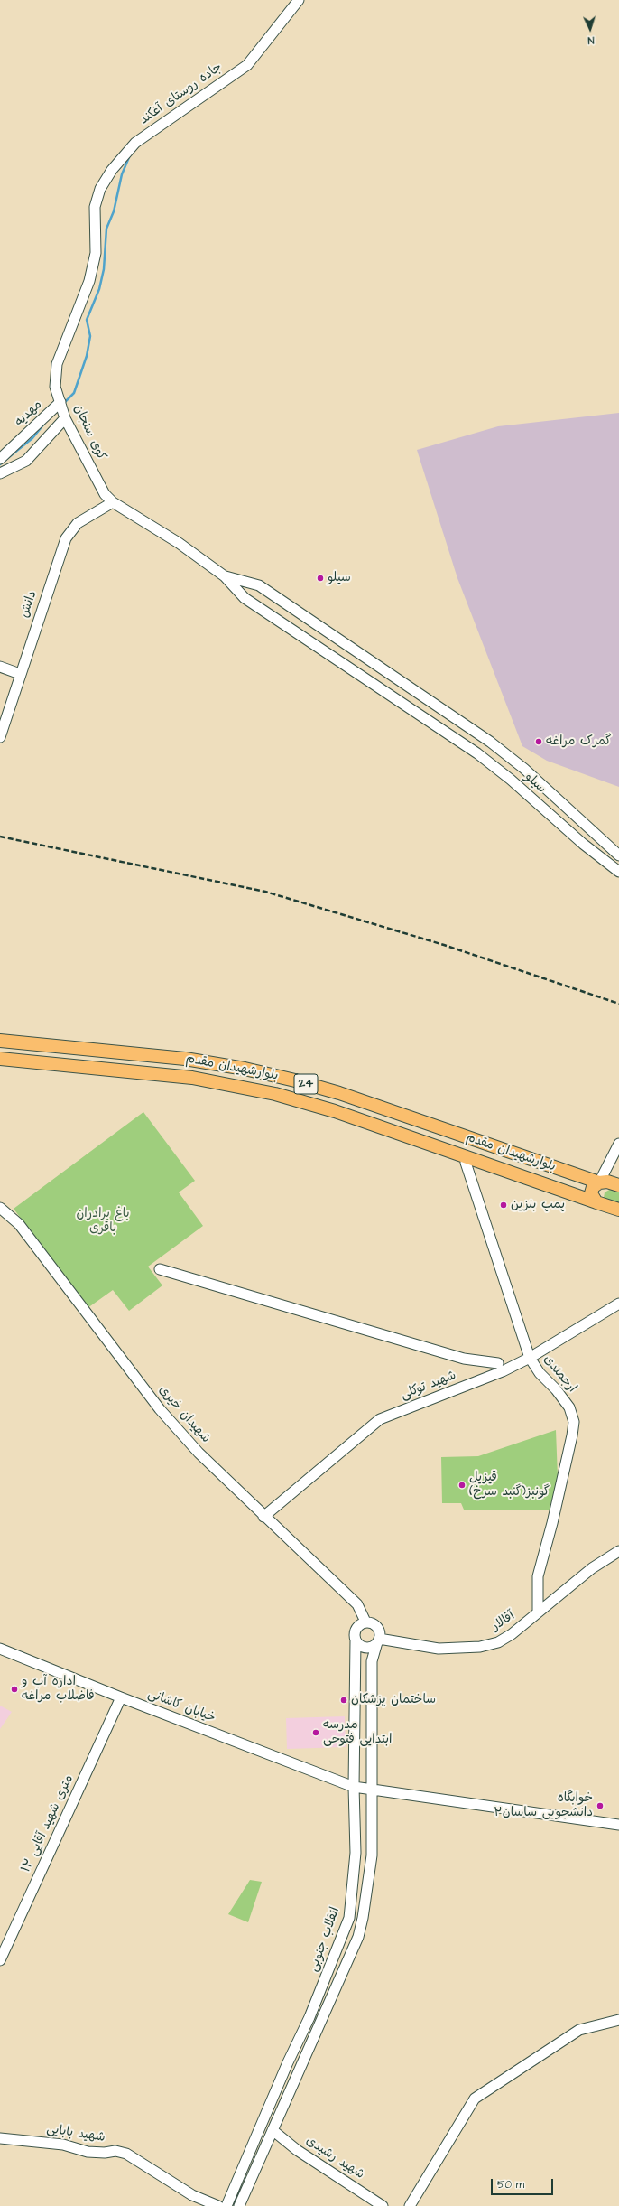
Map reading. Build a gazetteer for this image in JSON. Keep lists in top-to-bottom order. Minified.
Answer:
{"streets":{"main road":["بلوارشهیدان مقدم","24"],"street":["جاده روستای آغکند","مهدیه","کوی سنجان","دانش","سیلو","ارجمندی","شهید توکلی","شهیدان خیری","آقالار","خیابان کاشانی","۱۲ متری شهید آقایی","انقلاب جنوبی","شهید بابایی","شهید رشیدی"]},"crossings":[["جاده روستای آغکند","کوی سنجان"],["مهدیه","کوی سنجان"],["کوی سنجان","دانش"],["کوی سنجان","سیلو"],["بلوارشهیدان مقدم","24"],["بلوارشهیدان مقدم","ارجمندی"],["ارجمندی","شهید توکلی"],["ارجمندی","آقالار"],["شهید توکلی","شهیدان خیری"],["شهیدان خیری","آقالار"],["شهیدان خیری","انقلاب جنوبی"],["آقالار","انقلاب جنوبی"],["خیابان کاشانی","۱۲ متری شهید آقایی"],["خیابان کاشانی","انقلاب جنوبی"]],"parks":["باغ برادران باقری"],"places":["سیلو","گمرک مراغه","پمپ بنزین","قیزیل گونبز(گنبد سرخ)","اداره آب و فاضلاب مراغه","ساختمان پزشکان","مدرسه ابتدایی فتوحی","خوابگاه دانشجویی ساسان۲"],"scale_bar":"50 m","north":"bottom"}
